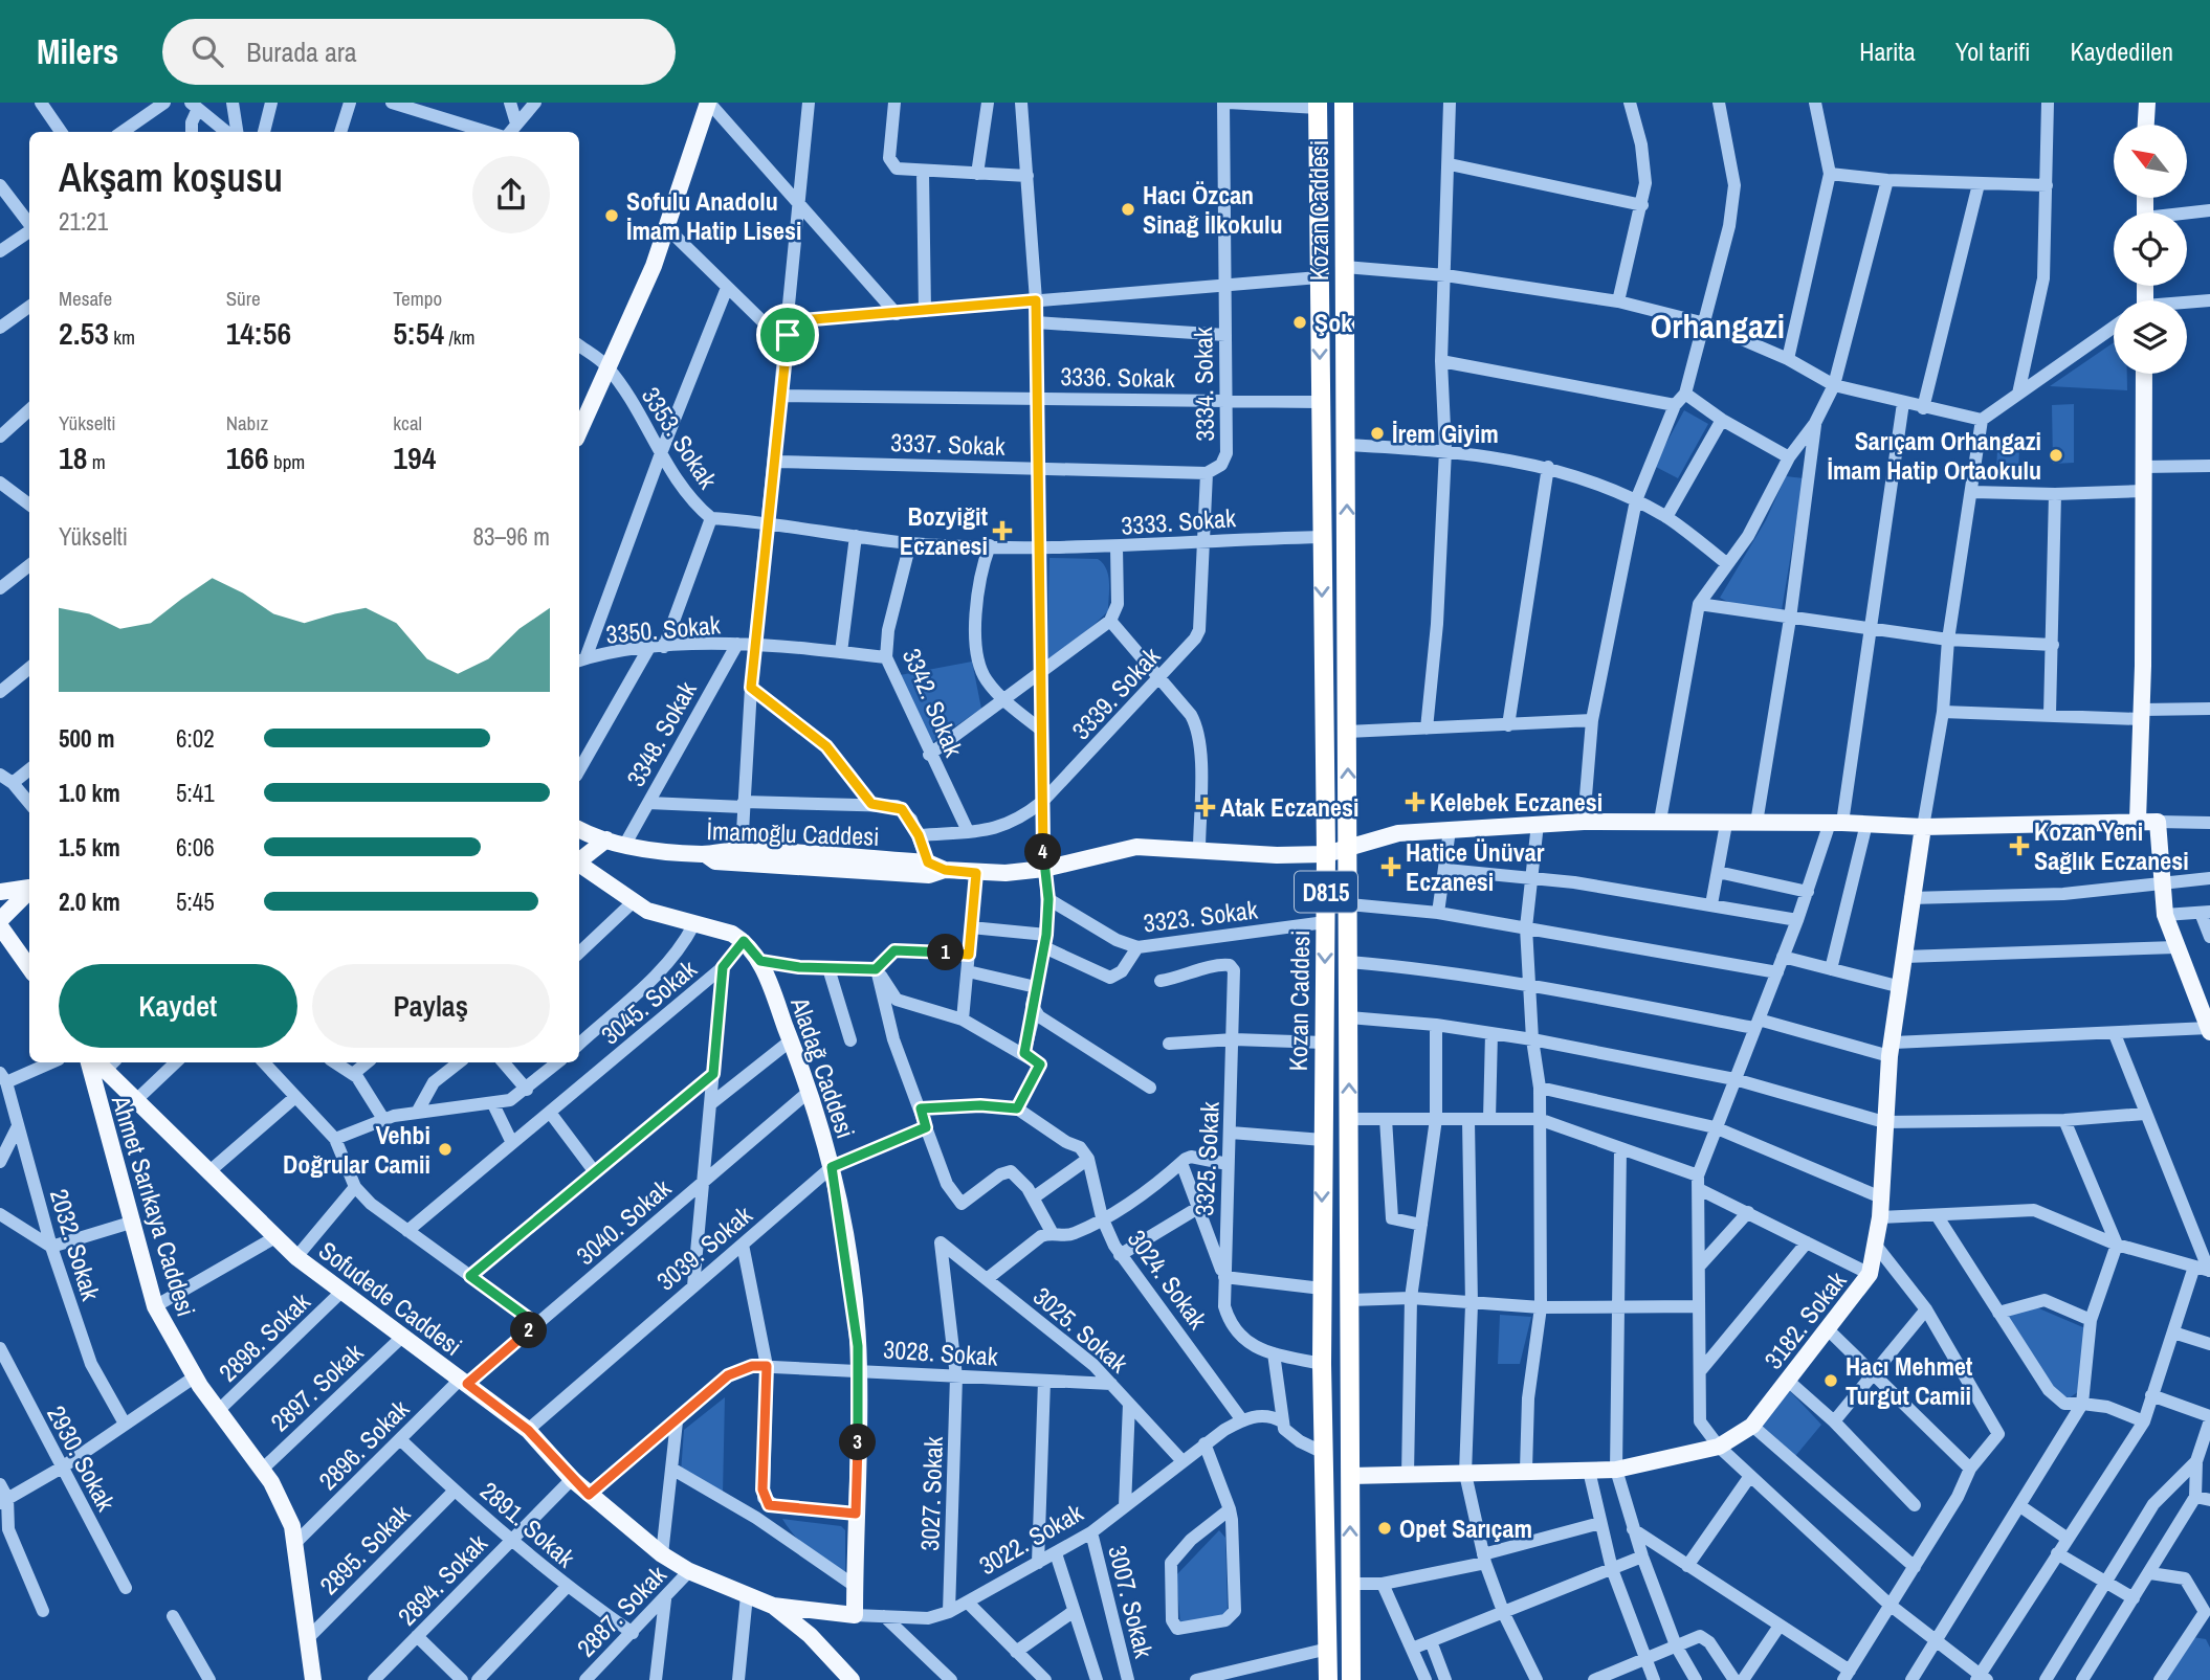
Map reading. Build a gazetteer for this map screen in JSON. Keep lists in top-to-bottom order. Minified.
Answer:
{"streets":{"highway":["Kozan Caddesi","D815"],"main road":["İmamoğlu Caddesi","Aladağ Caddesi","Ahmet Sarıkaya Caddesi","Sofudede Caddesi","3182. Sokak","3022. Sokak"],"street":["3336. Sokak","3334. Sokak","3353. Sokak","3337. Sokak","3333. Sokak","3350. Sokak","3339. Sokak","3342. Sokak","3348. Sokak","3323. Sokak","3045. Sokak","3325. Sokak","3040. Sokak","2032. Sokak","3039. Sokak","3024. Sokak","3025. Sokak","2898. Sokak","3028. Sokak","2897. Sokak","2896. Sokak","2930. Sokak","3027. Sokak","2891. Sokak","2895. Sokak","2894. Sokak","3007. Sokak","2887. Sokak"]},"crossings":[["Kozan Caddesi","3336. Sokak"],["Kozan Caddesi","3333. Sokak"],["Kozan Caddesi","İmamoğlu Caddesi"],["Kozan Caddesi","3323. Sokak"],["Kozan Caddesi","3325. Sokak"],["Kozan Caddesi","3182. Sokak"],["3336. Sokak","3334. Sokak"],["3334. Sokak","3337. Sokak"],["3334. Sokak","3339. Sokak"],["3353. Sokak","3333. Sokak"],["3353. Sokak","3342. Sokak"],["3337. Sokak","3339. Sokak"],["3333. Sokak","3339. Sokak"],["3333. Sokak","3342. Sokak"],["3350. Sokak","3342. Sokak"],["3350. Sokak","3348. Sokak"],["3339. Sokak","3342. Sokak"],["3348. Sokak","İmamoğlu Caddesi"],["İmamoğlu Caddesi","3182. Sokak"],["3045. Sokak","Aladağ Caddesi"],["Aladağ Caddesi","3040. Sokak"],["Aladağ Caddesi","3039. Sokak"],["Aladağ Caddesi","3028. Sokak"],["Aladağ Caddesi","3022. Sokak"],["Ahmet Sarıkaya Caddesi","2898. Sokak"],["Ahmet Sarıkaya Caddesi","2897. Sokak"],["Ahmet Sarıkaya Caddesi","2896. Sokak"],["Ahmet Sarıkaya Caddesi","2895. Sokak"],["3040. Sokak","Sofudede Caddesi"],["3040. Sokak","2896. Sokak"],["3039. Sokak","Sofudede Caddesi"],["3024. Sokak","3022. Sokak"],["Sofudede Caddesi","2898. Sokak"],["Sofudede Caddesi","3028. Sokak"],["Sofudede Caddesi","2897. Sokak"],["Sofudede Caddesi","2896. Sokak"],["Sofudede Caddesi","3022. Sokak"],["Sofudede Caddesi","2894. Sokak"],["Sofudede Caddesi","2887. Sokak"],["3025. Sokak","3028. Sokak"],["3025. Sokak","3027. Sokak"],["3025. Sokak","3022. Sokak"],["3028. Sokak","3027. Sokak"],["2896. Sokak","2891. Sokak"],["3027. Sokak","3022. Sokak"],["2891. Sokak","2895. Sokak"],["2891. Sokak","2894. Sokak"],["2891. Sokak","2887. Sokak"],["3022. Sokak","3007. Sokak"]],"districts":["Orhangazi"],"places":{"other":["Hacı Özcan Sinağ İlkokulu","Sofulu Anadolu İmam Hatip Lisesi","Şok","İrem Giyim","Sarıçam Orhangazi İmam Hatip Ortaokulu","Vehbi Doğrular Camii","Hacı Mehmet Turgut Camii","Opet Sarıçam"],"health":["Bozyiğit Eczanesi","Kelebek Eczanesi","Atak Eczanesi","Kozan Yeni Sağlık Eczanesi","Hatice Ünüvar Eczanesi"]},"north":"top left","page":{"header":"Milers","search":"Burada ara","nav":["Harita","Yol tarifi","Kaydedilen"],"heading":["Akşam koşusu","21:21"],"stats":[["Mesafe","2.53 km"],["Süre","14:56"],["Tempo","5:54 /km"],["Yükselti","18 m"],["Nabız","166 bpm"],["kcal","194"]],"chart":["Yükselti","83–96 m"],"list":[{"name":"500 m","note":"6:02"},{"name":"1.0 km","note":"5:41"},{"name":"1.5 km","note":"6:06"},{"name":"2.0 km","note":"5:45"}],"pins":["4","1","2","3"],"buttons":["Kaydet","Paylaş"]}}
